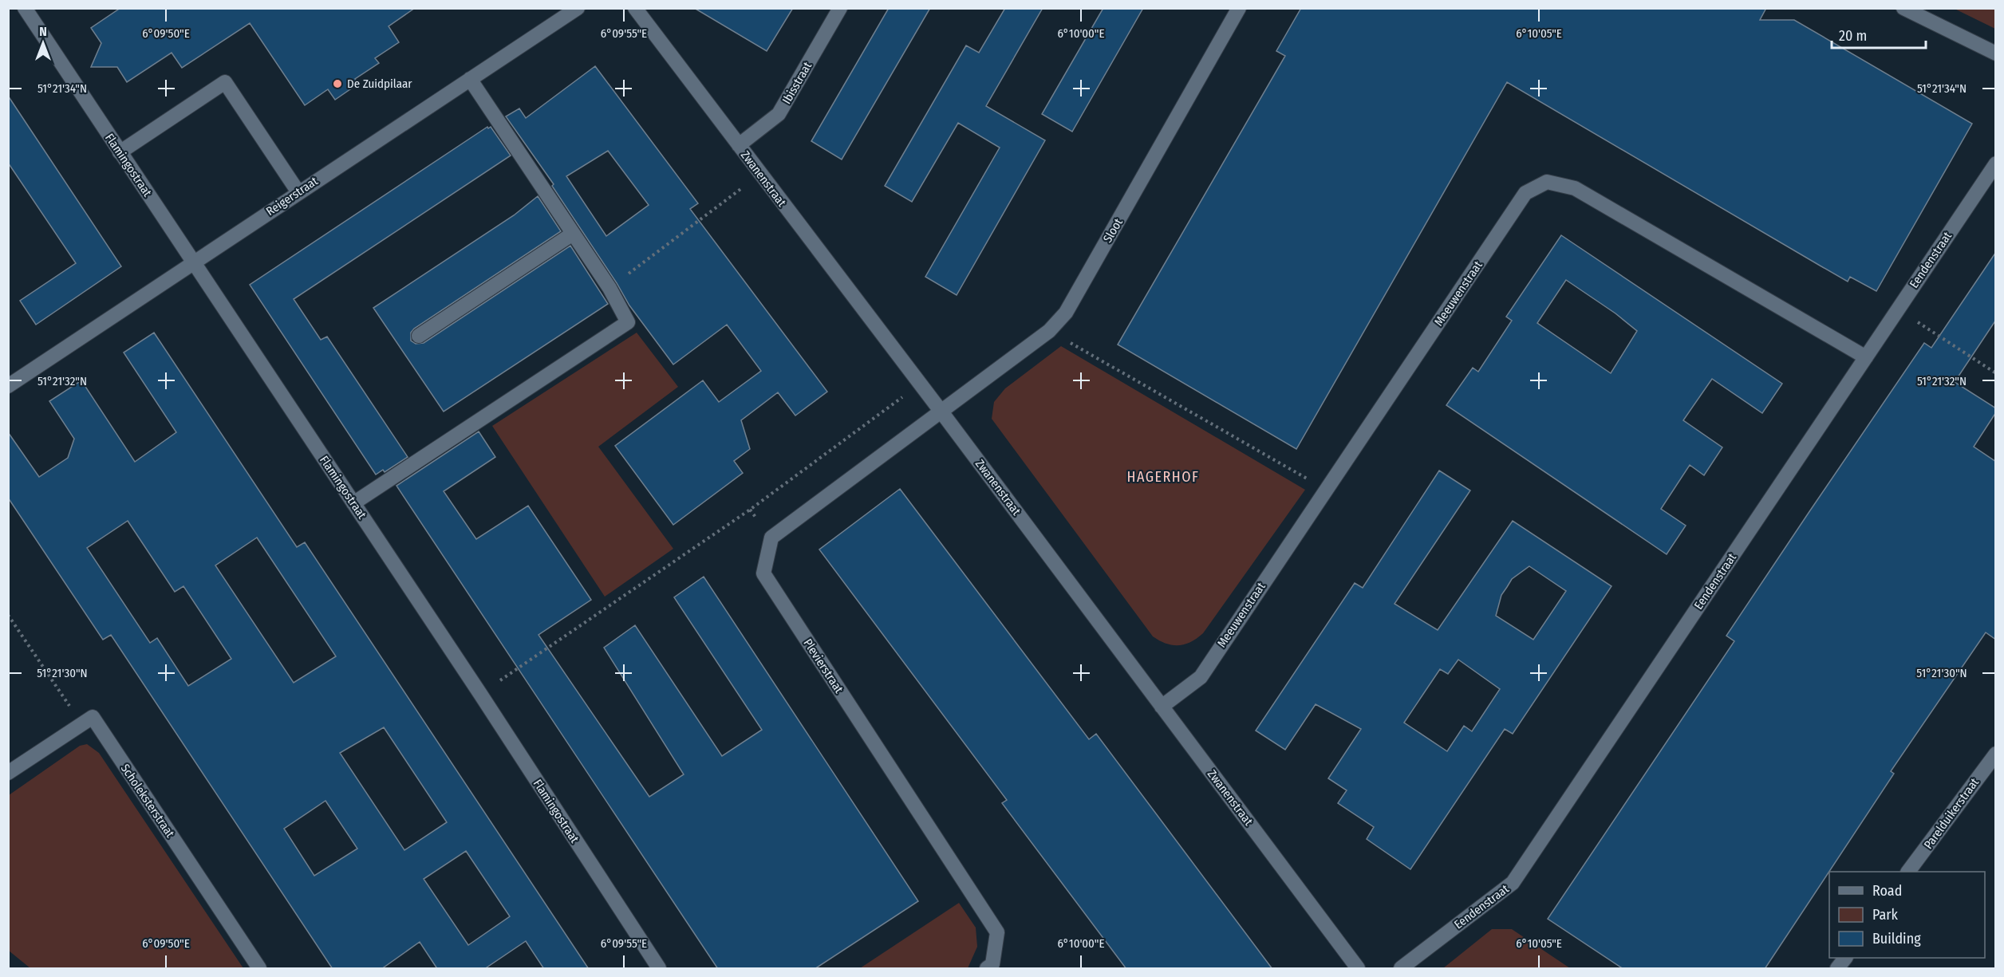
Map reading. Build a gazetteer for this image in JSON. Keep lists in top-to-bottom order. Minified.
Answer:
{"streets":{"street":["Ibisstraat","Flamingostraat","Zwanenstraat","Reigerstraat","Sloot","Eendenstraat","Meeuwenstraat","Plevierstraat","Scholeksterstraat","Parelduikerstraat"]},"crossings":[["Ibisstraat","Zwanenstraat"],["Flamingostraat","Reigerstraat"],["Zwanenstraat","Sloot"],["Zwanenstraat","Meeuwenstraat"],["Zwanenstraat","Plevierstraat"],["Sloot","Plevierstraat"],["Eendenstraat","Meeuwenstraat"]],"districts":["HAGERHOF"],"places":["De Zuidpilaar"],"legend":["Road","Park","Building"],"scale_bar":"20 m","north":"top","coordinates":["6°09'50\"E","6°09'55\"E","6°10'00\"E","6°10'05\"E","51°21'34\"N","51°21'32\"N","51°21'30\"N"]}
